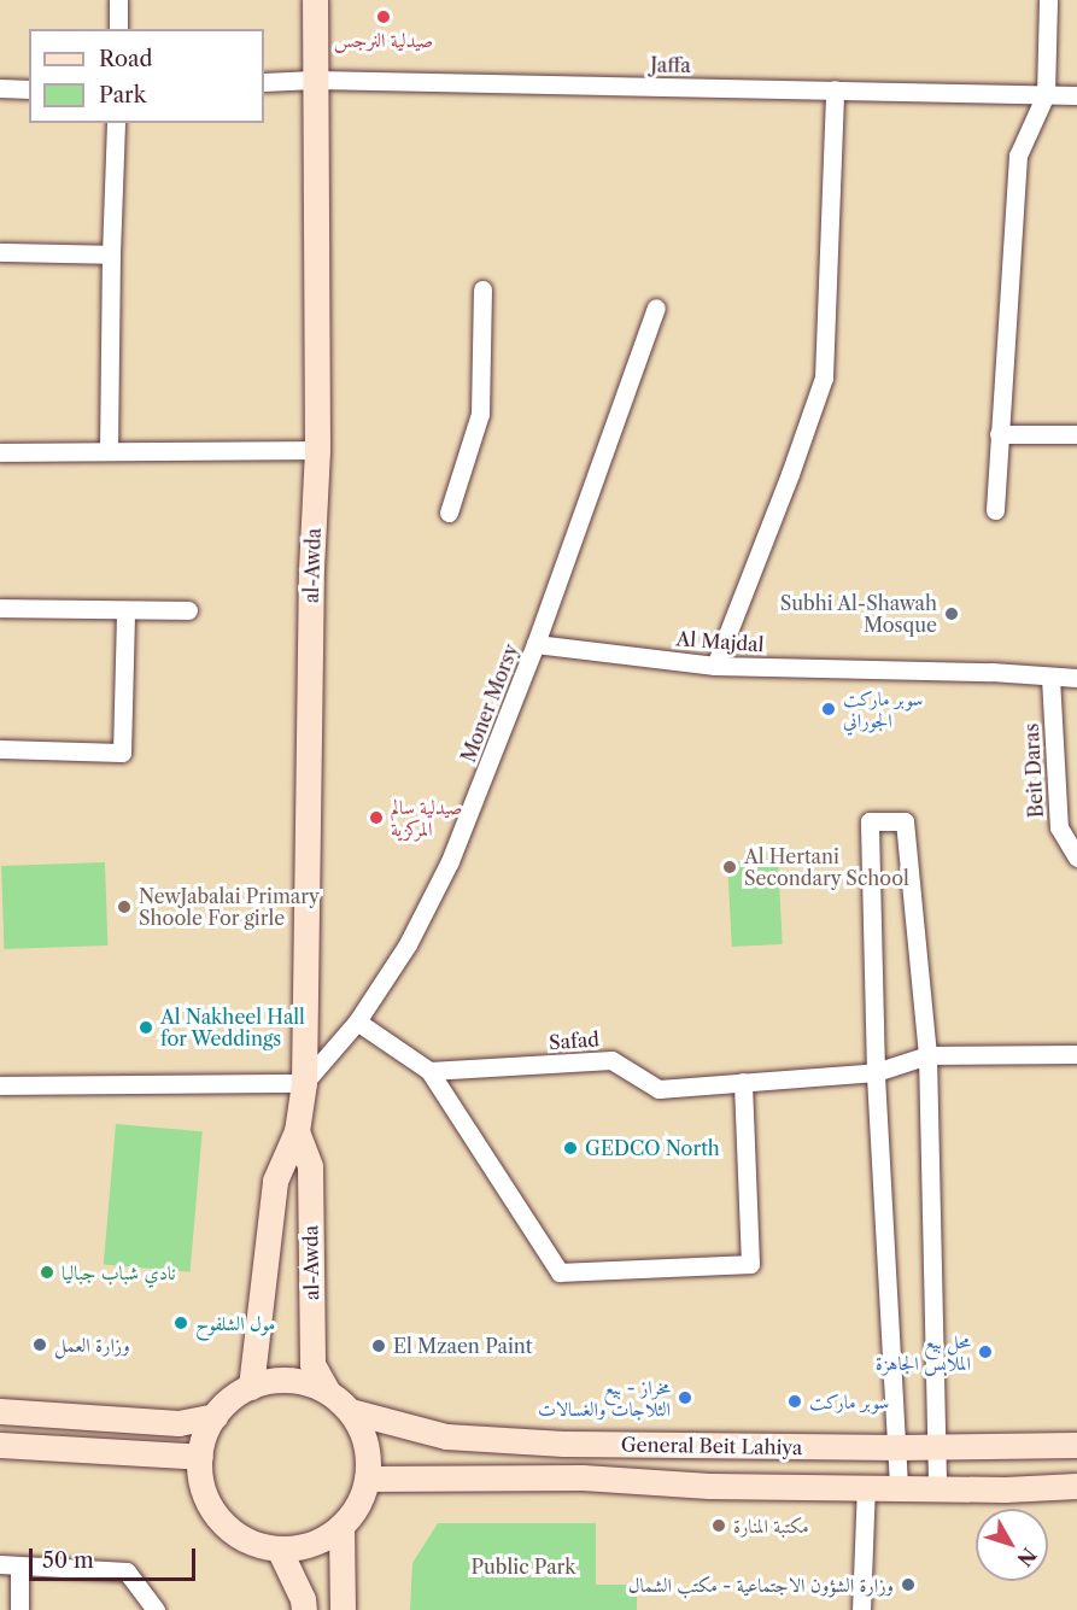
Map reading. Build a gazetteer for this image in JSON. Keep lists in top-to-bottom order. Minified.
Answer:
{"streets":{"main road":["al-Awda","General Beit Lahiya"],"street":["Jaffa","Al Majdal","Moner Morsy","Beit Daras","Safad"]},"crossings":[["Jaffa","al-Awda"],["al-Awda","Moner Morsy"],["al-Awda","General Beit Lahiya"],["Al Majdal","Moner Morsy"],["Al Majdal","Beit Daras"]],"parks":["Public Park"],"places":["صيدلية النرجس","Subhi Al-Shawah Mosque","سوبر ماركت الجوراني","صيدلية سالم المركزية","Al Hertani Secondary School","NewJabalai Primary Shoole For girle","Al Nakheel Hall for Weddings","GEDCO North","نادي شباب جباليا","مول الشلفوح","وزارة العمل","El Mzaen Paint","محل بيع الملابس الجاهزة","مخراز - بيع الثلاجات والغسالات","سوبر ماركت","مكتبة المنارة","وزارة الشؤون الاجتماعية - مكتب الشمال"],"legend":["Road","Park"],"scale_bar":"50 m","north":"bottom right"}
